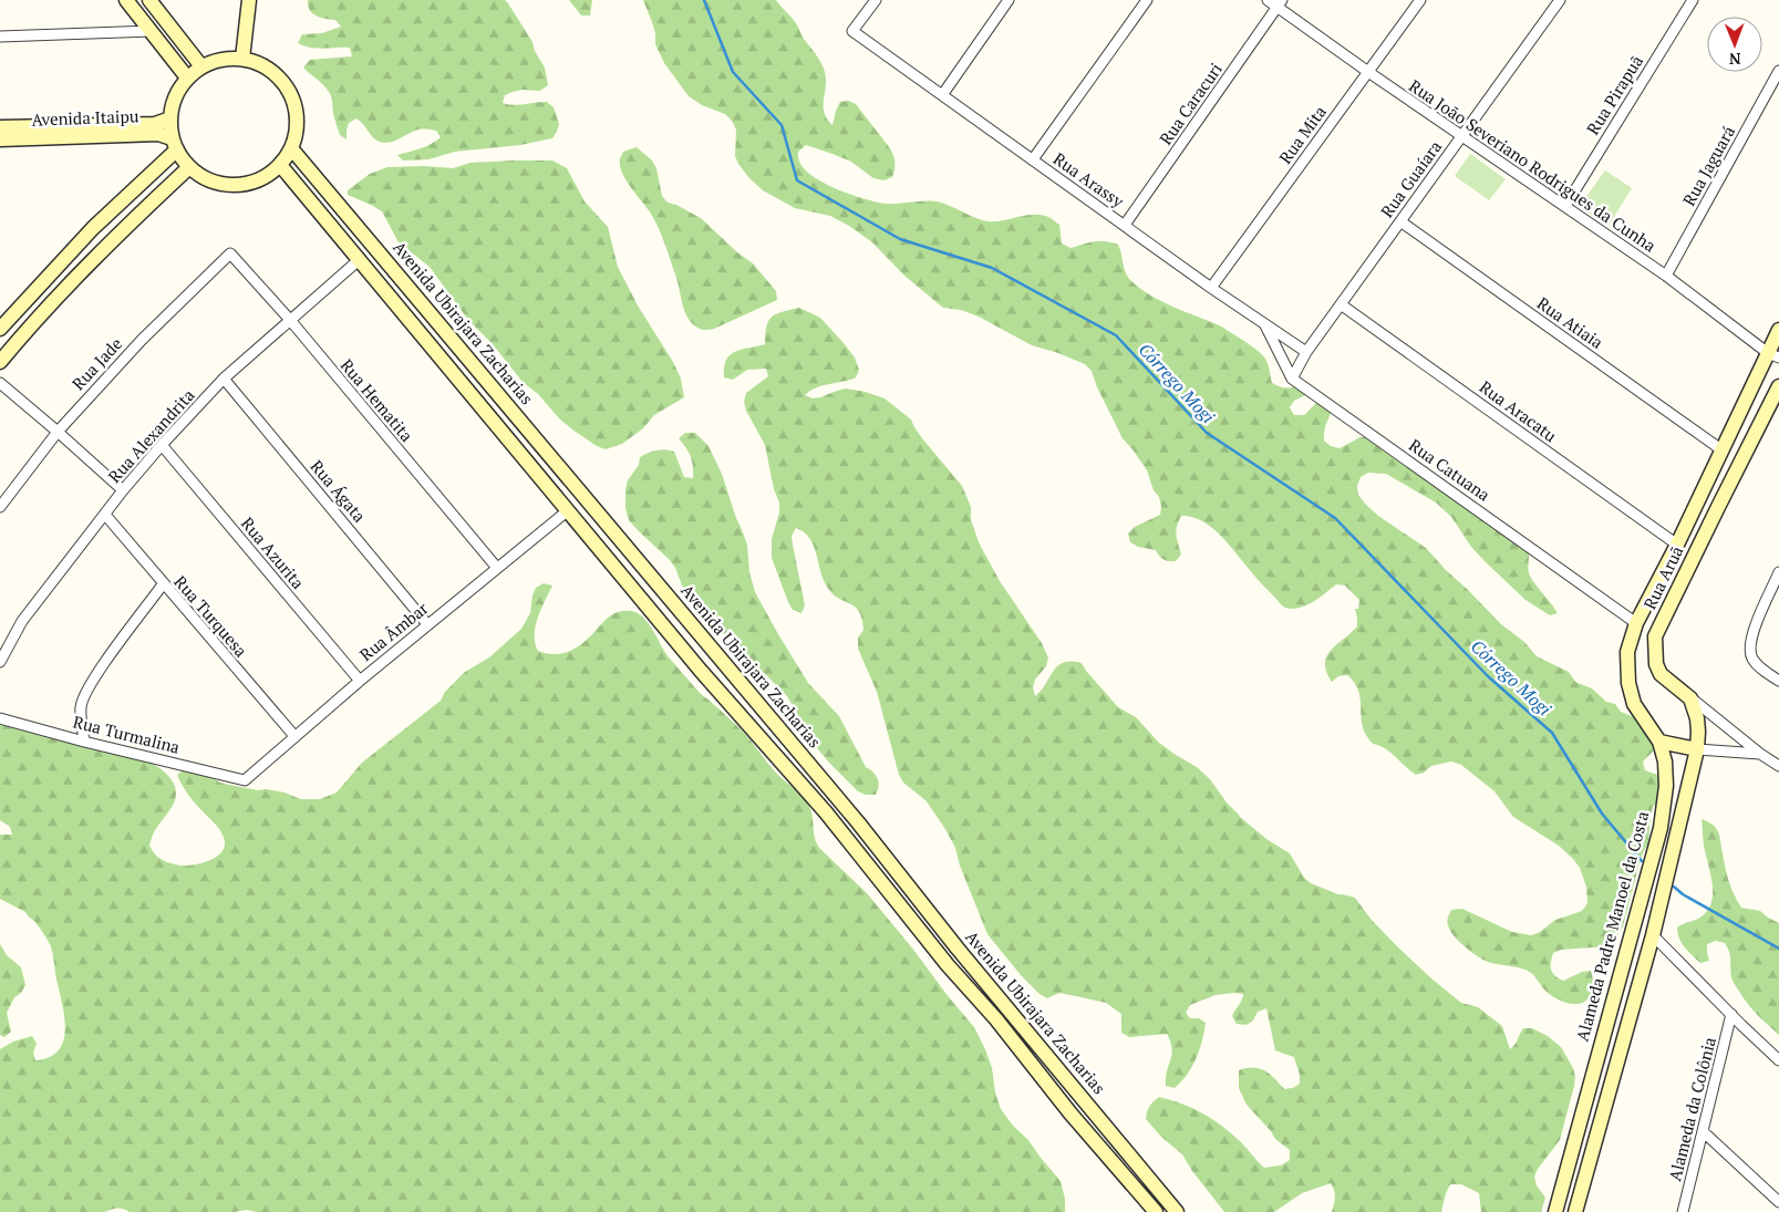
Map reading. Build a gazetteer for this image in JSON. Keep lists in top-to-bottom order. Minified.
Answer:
{"streets":{"main road":["Avenida Itaipu","Avenida Ubirajara Zacharias","Rua Aruã","Alameda Padre Manoel da Costa"],"street":["Rua Pirapuã","Rua Caracuri","Rua Mita","Rua João Severiano Rodrigues da Cunha","Rua Jaguará","Rua Guaíara","Rua Arassy","Rua Atiaia","Rua Jade","Rua Hematita","Rua Aracatu","Rua Alexandrita","Rua Catuana","Rua Ágata","Rua Azurita","Rua Turquesa","Rua Âmbar","Rua Turmalina","Alameda da Colônia"]},"crossings":[["Rua Pirapuã","Rua João Severiano Rodrigues da Cunha"],["Rua Caracuri","Rua João Severiano Rodrigues da Cunha"],["Rua Caracuri","Rua Arassy"],["Avenida Itaipu","Avenida Ubirajara Zacharias"],["Rua Mita","Rua João Severiano Rodrigues da Cunha"],["Rua Mita","Rua Arassy"],["Rua João Severiano Rodrigues da Cunha","Rua Jaguará"],["Rua João Severiano Rodrigues da Cunha","Rua Guaíara"],["Rua João Severiano Rodrigues da Cunha","Rua Aruã"],["Rua Guaíara","Rua Arassy"],["Rua Guaíara","Rua Atiaia"],["Rua Guaíara","Rua Aracatu"],["Rua Guaíara","Rua Catuana"],["Rua Arassy","Rua Catuana"],["Avenida Ubirajara Zacharias","Rua Alexandrita"],["Avenida Ubirajara Zacharias","Rua Âmbar"],["Rua Atiaia","Rua Aruã"],["Rua Jade","Rua Hematita"],["Rua Hematita","Rua Alexandrita"],["Rua Hematita","Rua Âmbar"],["Rua Aracatu","Rua Aruã"],["Rua Alexandrita","Rua Ágata"],["Rua Alexandrita","Rua Azurita"],["Rua Alexandrita","Rua Turquesa"],["Rua Catuana","Rua Aruã"],["Rua Catuana","Alameda Padre Manoel da Costa"],["Rua Ágata","Rua Âmbar"],["Rua Azurita","Rua Âmbar"],["Rua Aruã","Alameda Padre Manoel da Costa"],["Rua Turquesa","Rua Âmbar"],["Rua Âmbar","Rua Turmalina"]],"water":["Córrego Mogi"],"north":"bottom"}
